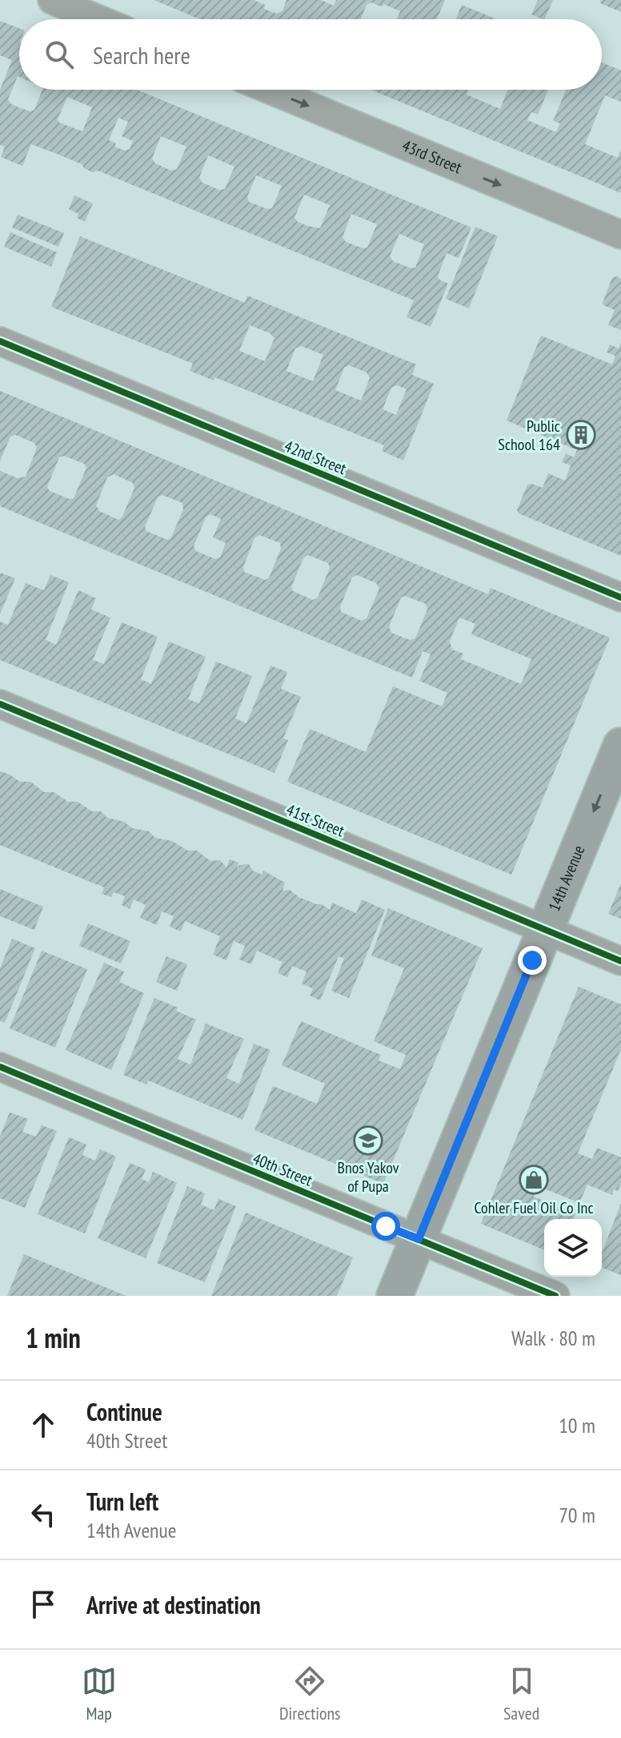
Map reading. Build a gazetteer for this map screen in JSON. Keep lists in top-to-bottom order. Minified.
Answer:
{"streets":{"main road":["14th Avenue"],"street":["43rd Street","42nd Street","41st Street","40th Street"]},"crossings":[["41st Street","14th Avenue"],["14th Avenue","40th Street"]],"one_way":["43rd Street"],"places":{"building":["Public School 164"],"school or university":["Bnos Yakov of Pupa"],"shop":["Cohler Fuel Oil Co Inc"]},"page":{"search":"Search here","heading":["1 min","Walk · 80 m"],"list":[["Continue","40th Street","10 m"],["Turn left","14th Avenue","70 m"],"Arrive at destination"],"nav":["Map","Directions","Saved"]}}
